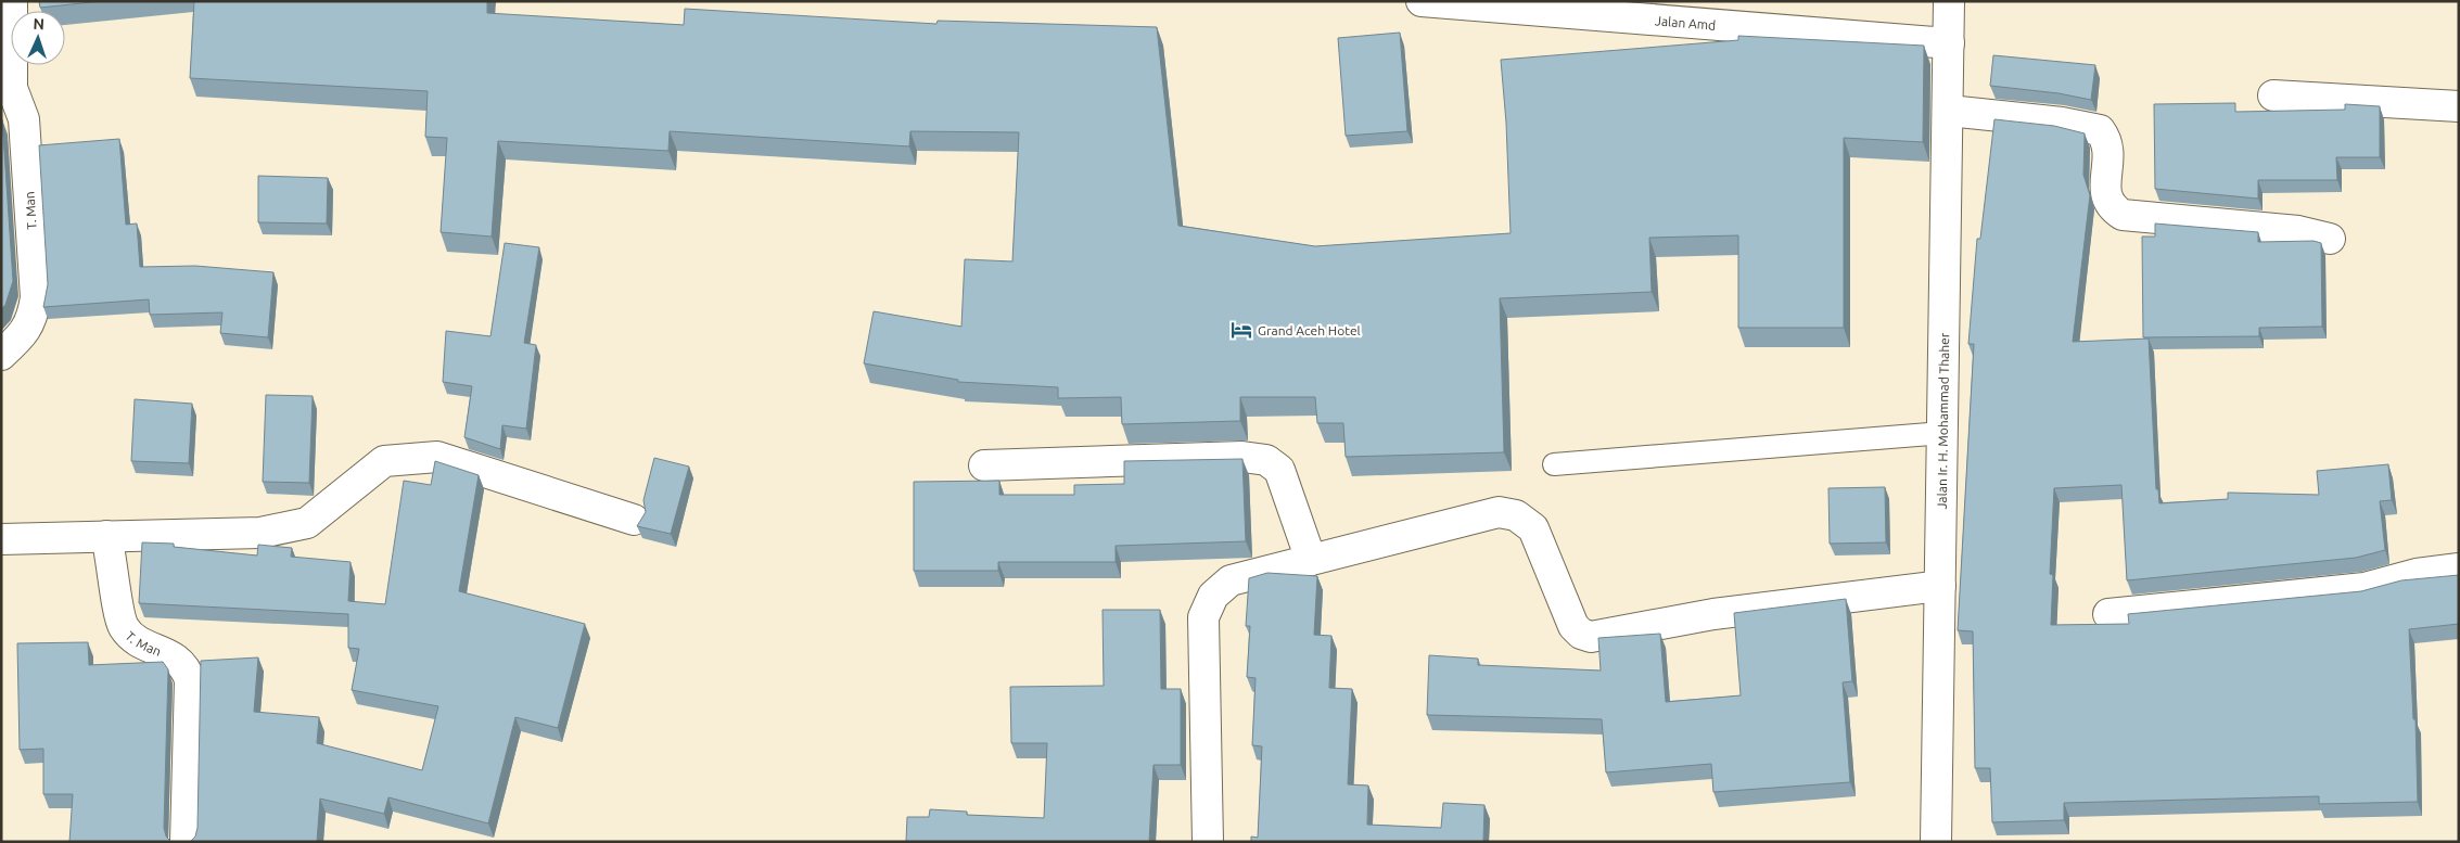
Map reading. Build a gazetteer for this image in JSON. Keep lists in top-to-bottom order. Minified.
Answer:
{"streets":{"street":["Jalan Amd","T. Man","Jalan Ir. H. Mohammad Thaher"]},"crossings":[["Jalan Amd","Jalan Ir. H. Mohammad Thaher"]],"places":{"hotel":["Grand Aceh Hotel"]},"north":"top"}
